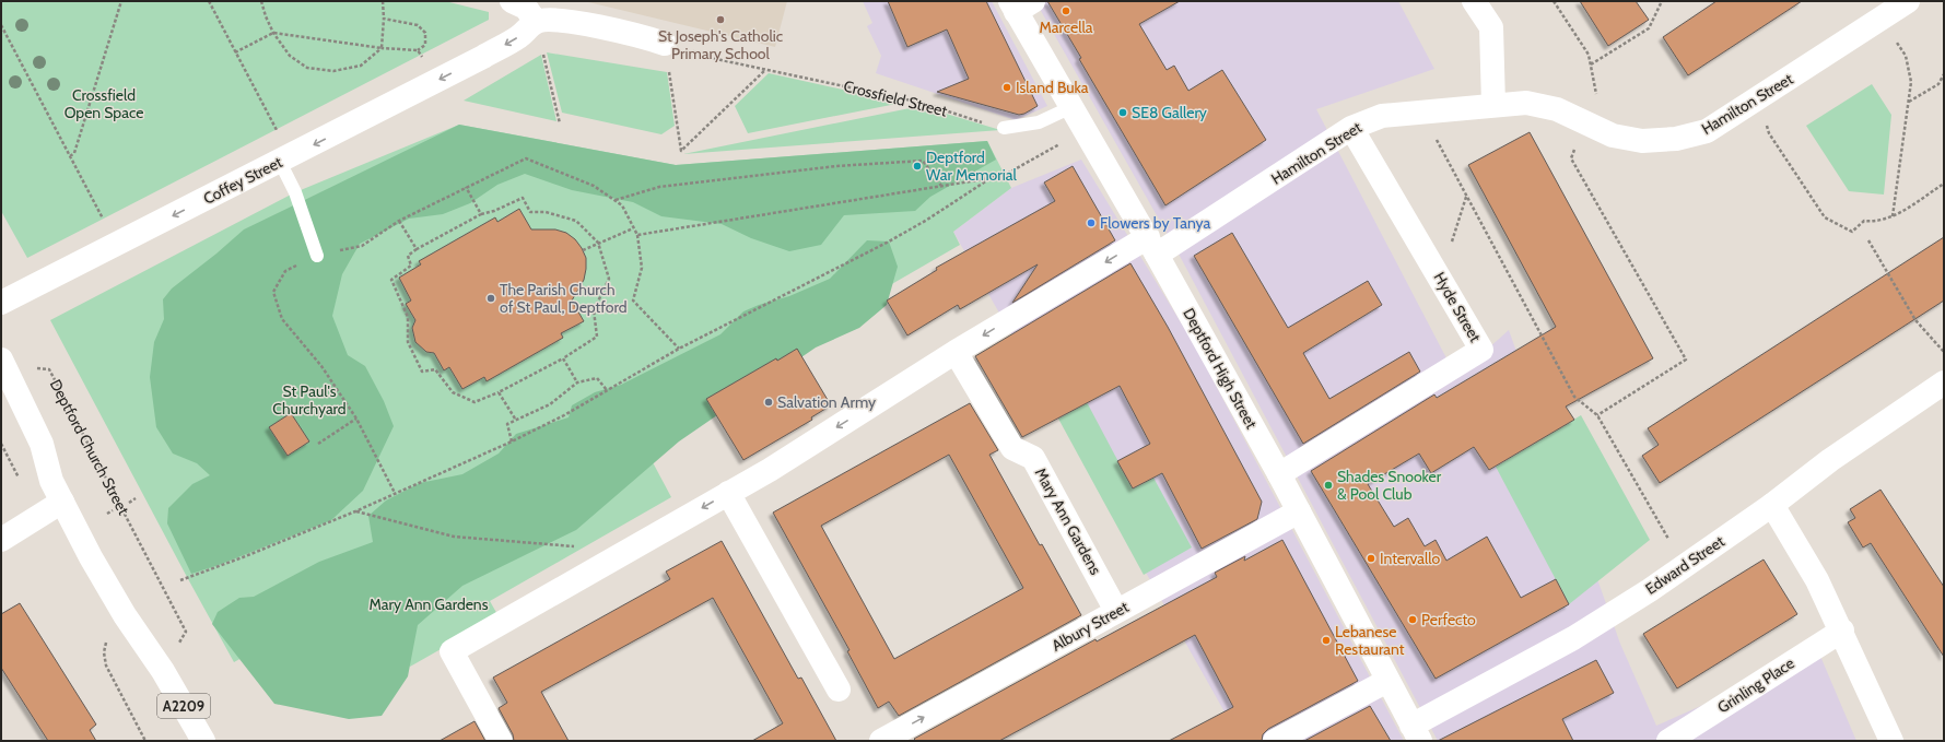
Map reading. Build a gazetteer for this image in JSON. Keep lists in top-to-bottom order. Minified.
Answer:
{"streets":{"street":["Hamilton Street","Coffey Street","Hyde Street","Deptford High Street","Mary Ann Gardens","Edward Street","Albury Street","Grinling Place","A2209"],"path":["Crossfield Street","Deptford Church Street"]},"crossings":[["Hamilton Street","Hyde Street"],["Hamilton Street","Deptford High Street"],["Hyde Street","Deptford High Street"],["Deptford High Street","Edward Street"],["Deptford High Street","Albury Street"],["Deptford Church Street","A2209"],["Mary Ann Gardens","Albury Street"]],"one_way":["Coffey Street","Albury Street"],"parks":["Crossfield Open Space","St Paul's Churchyard","Mary Ann Gardens"],"places":["Marcella","St Joseph's Catholic Primary School","Island Buka","SE8 Gallery","Deptford War Memorial","Flowers by Tanya","The Parish Church of St Paul, Deptford","Salvation Army","Shades Snooker & Pool Club","Intervallo","Perfecto","Lebanese Restaurant"]}
